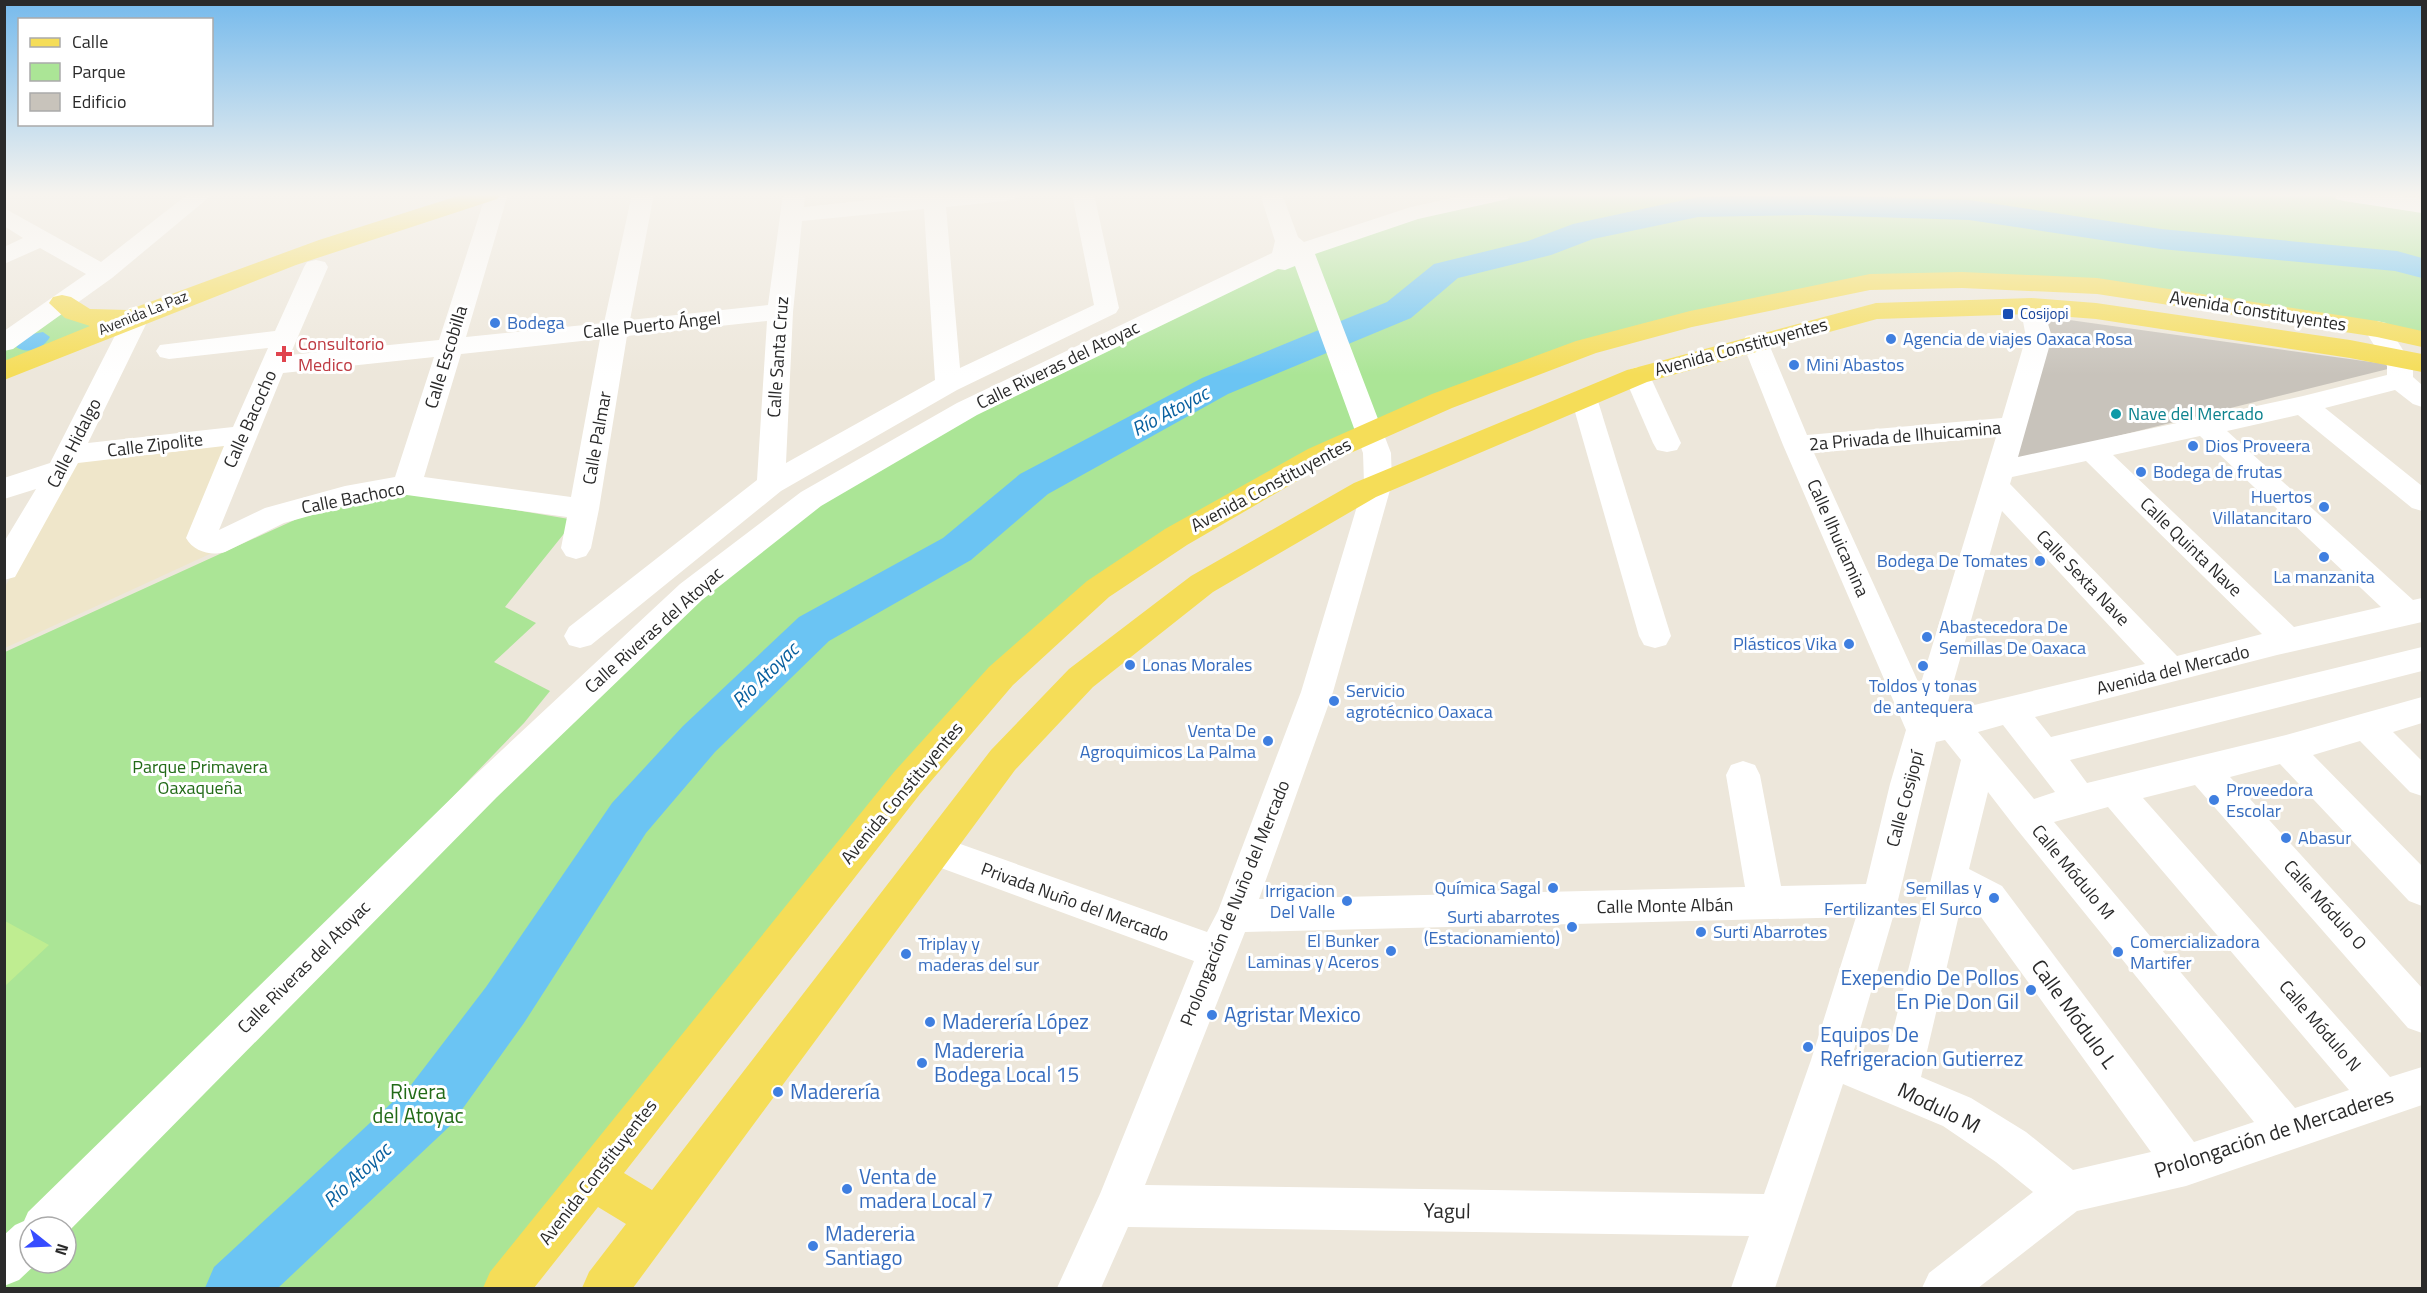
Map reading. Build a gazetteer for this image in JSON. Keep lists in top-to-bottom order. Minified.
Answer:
{"streets":{"main road":["Avenida Constituyentes","Avenida La Paz"],"street":["Calle Puerto Ángel","Calle Escobilla","Calle Santa Cruz","Calle Riveras del Atoyac","Calle Bacocho","2a Privada de Ilhuicamina","Calle Palmar","Calle Hidalgo","Calle Zipolite","Calle Bachoco","Calle Ilhuicamina","Calle Quinta Nave","Calle Sexta Nave","Avenida del Mercado","Calle Cosijopí","Calle Módulo M","Privada Nuño del Mercado","Prolongación de Nuño del Mercado","Calle Módulo O","Calle Monte Albán","Calle Módulo L","Calle Módulo N","Modulo M","Prolongación de Mercaderes","Yagul"]},"crossings":[["Avenida Constituyentes","Calle Ilhuicamina"],["Avenida Constituyentes","Calle Cosijopí"],["Avenida Constituyentes","Privada Nuño del Mercado"],["Avenida Constituyentes","Prolongación de Nuño del Mercado"],["Avenida La Paz","Calle Hidalgo"],["Calle Puerto Ángel","Calle Escobilla"],["Calle Puerto Ángel","Calle Santa Cruz"],["Calle Puerto Ángel","Calle Bacocho"],["Calle Puerto Ángel","Calle Palmar"],["Calle Escobilla","Calle Bachoco"],["Calle Bacocho","Calle Zipolite"],["Calle Bacocho","Calle Bachoco"],["2a Privada de Ilhuicamina","Calle Ilhuicamina"],["2a Privada de Ilhuicamina","Calle Cosijopí"],["Calle Palmar","Calle Bachoco"],["Calle Hidalgo","Calle Zipolite"],["Calle Ilhuicamina","Avenida del Mercado"],["Calle Ilhuicamina","Calle Cosijopí"],["Calle Ilhuicamina","Calle Módulo M"],["Calle Quinta Nave","Avenida del Mercado"],["Calle Sexta Nave","Avenida del Mercado"],["Calle Sexta Nave","Calle Cosijopí"],["Avenida del Mercado","Calle Cosijopí"],["Avenida del Mercado","Calle Módulo M"],["Calle Cosijopí","Calle Módulo M"],["Calle Cosijopí","Calle Monte Albán"],["Calle Cosijopí","Modulo M"],["Calle Cosijopí","Yagul"],["Calle Módulo M","Prolongación de Mercaderes"],["Privada Nuño del Mercado","Prolongación de Nuño del Mercado"],["Prolongación de Nuño del Mercado","Calle Monte Albán"],["Prolongación de Nuño del Mercado","Yagul"],["Calle Módulo L","Prolongación de Mercaderes"],["Calle Módulo N","Prolongación de Mercaderes"],["Modulo M","Prolongación de Mercaderes"]],"water":["Río Atoyac"],"parks":["Parque Primavera Oaxaqueña","Rivera del Atoyac"],"places":{"transit":["Cosijopi"],"other":["Bodega","Agencia de viajes Oaxaca Rosa","Mini Abastos","Nave del Mercado","Dios Proveera","Bodega de frutas","Huertos Villatancitaro","La manzanita","Bodega De Tomates","Abastecedora De Semillas De Oaxaca","Plásticos Vika","Lonas Morales","Toldos y tonas de antequera","Servicio agrotécnico Oaxaca","Venta De Agroquimicos La Palma","Proveedora Escolar","Abasur","Química Sagal","Semillas y Fertilizantes El Surco","Irrigacion Del Valle","Surti abarrotes (Estacionamiento)","Surti Abarrotes","El Bunker Laminas y Aceros","Comercializadora Martifer","Triplay y maderas del sur","Exependio De Pollos En Pie Don Gil","Agristar Mexico","Maderería López","Equipos De Refrigeracion Gutierrez","Madereria Bodega Local 15","Maderería","Venta de madera Local 7","Madereria Santiago"],"health":["Consultorio Medico"]},"legend":["Calle","Parque","Edificio"],"north":"right"}
